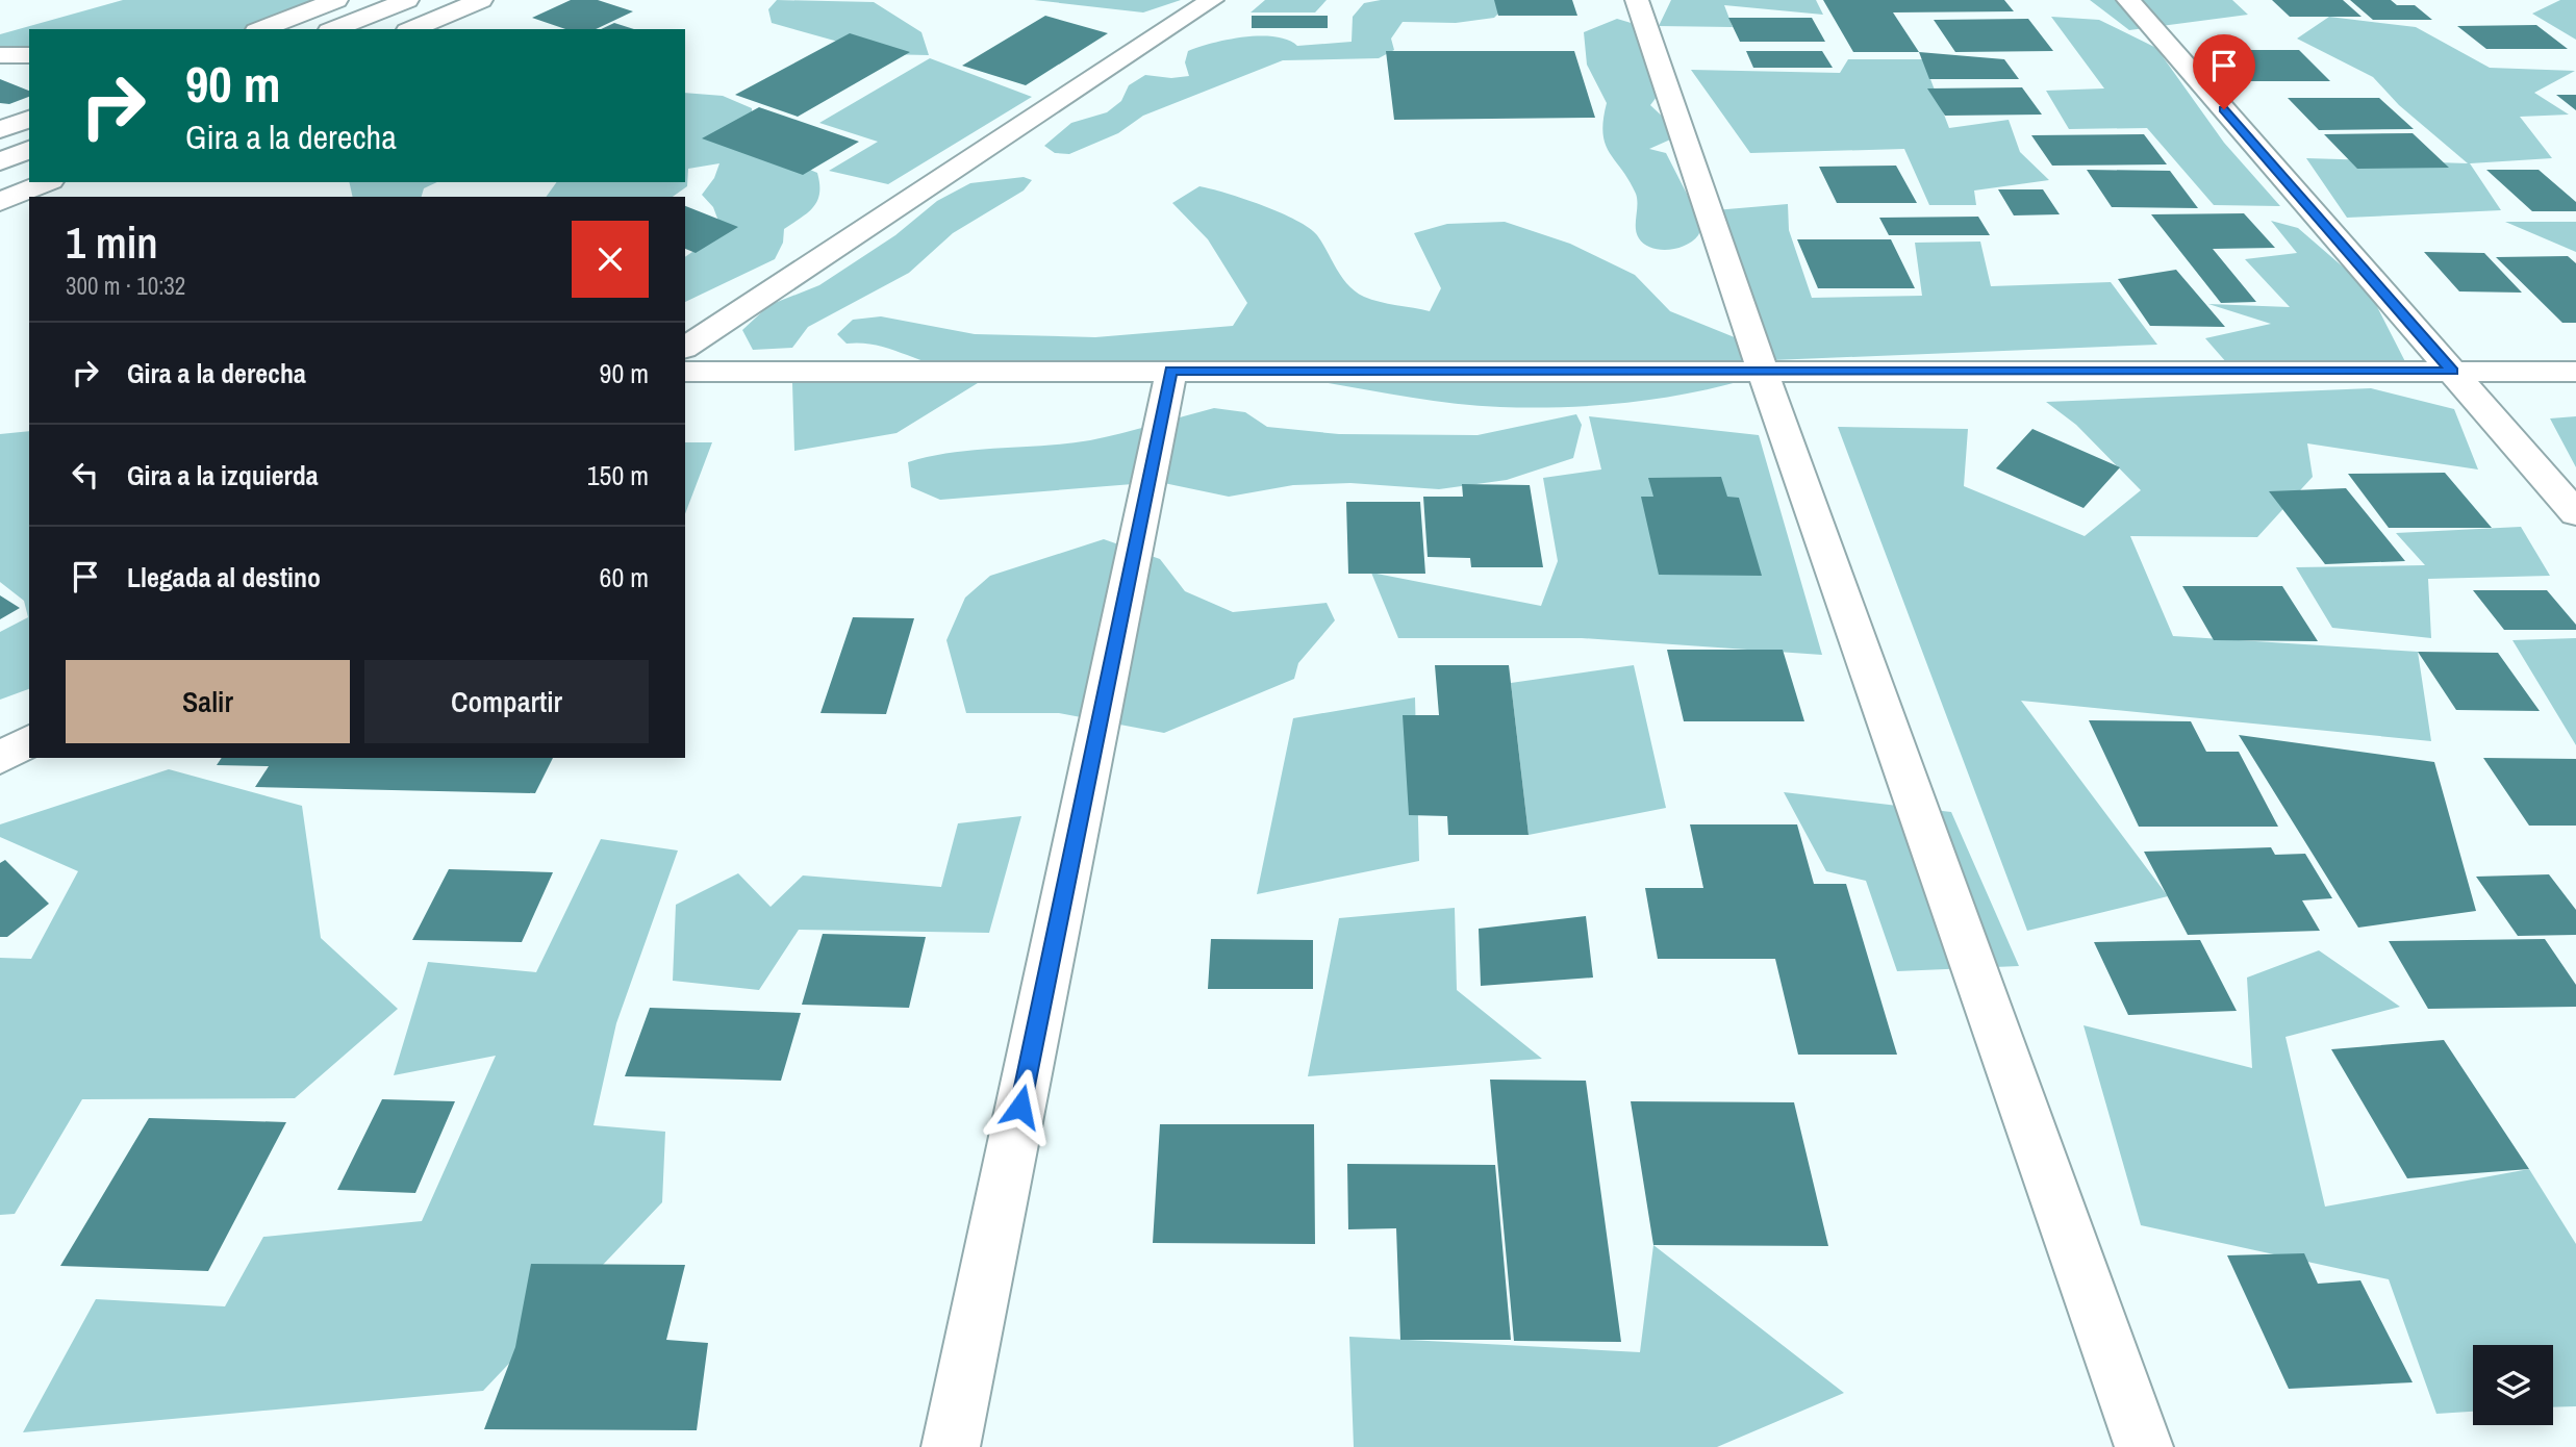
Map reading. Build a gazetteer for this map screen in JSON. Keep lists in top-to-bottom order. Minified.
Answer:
{"page":{"turn":["90 m","Gira a la derecha"],"heading":["1 min","300 m · 10:32"],"list":[{"name":"Gira a la derecha","value":"90 m"},{"name":"Gira a la izquierda","value":"150 m"},{"name":"Llegada al destino","value":"60 m"}],"buttons":["Salir","Compartir"]}}
